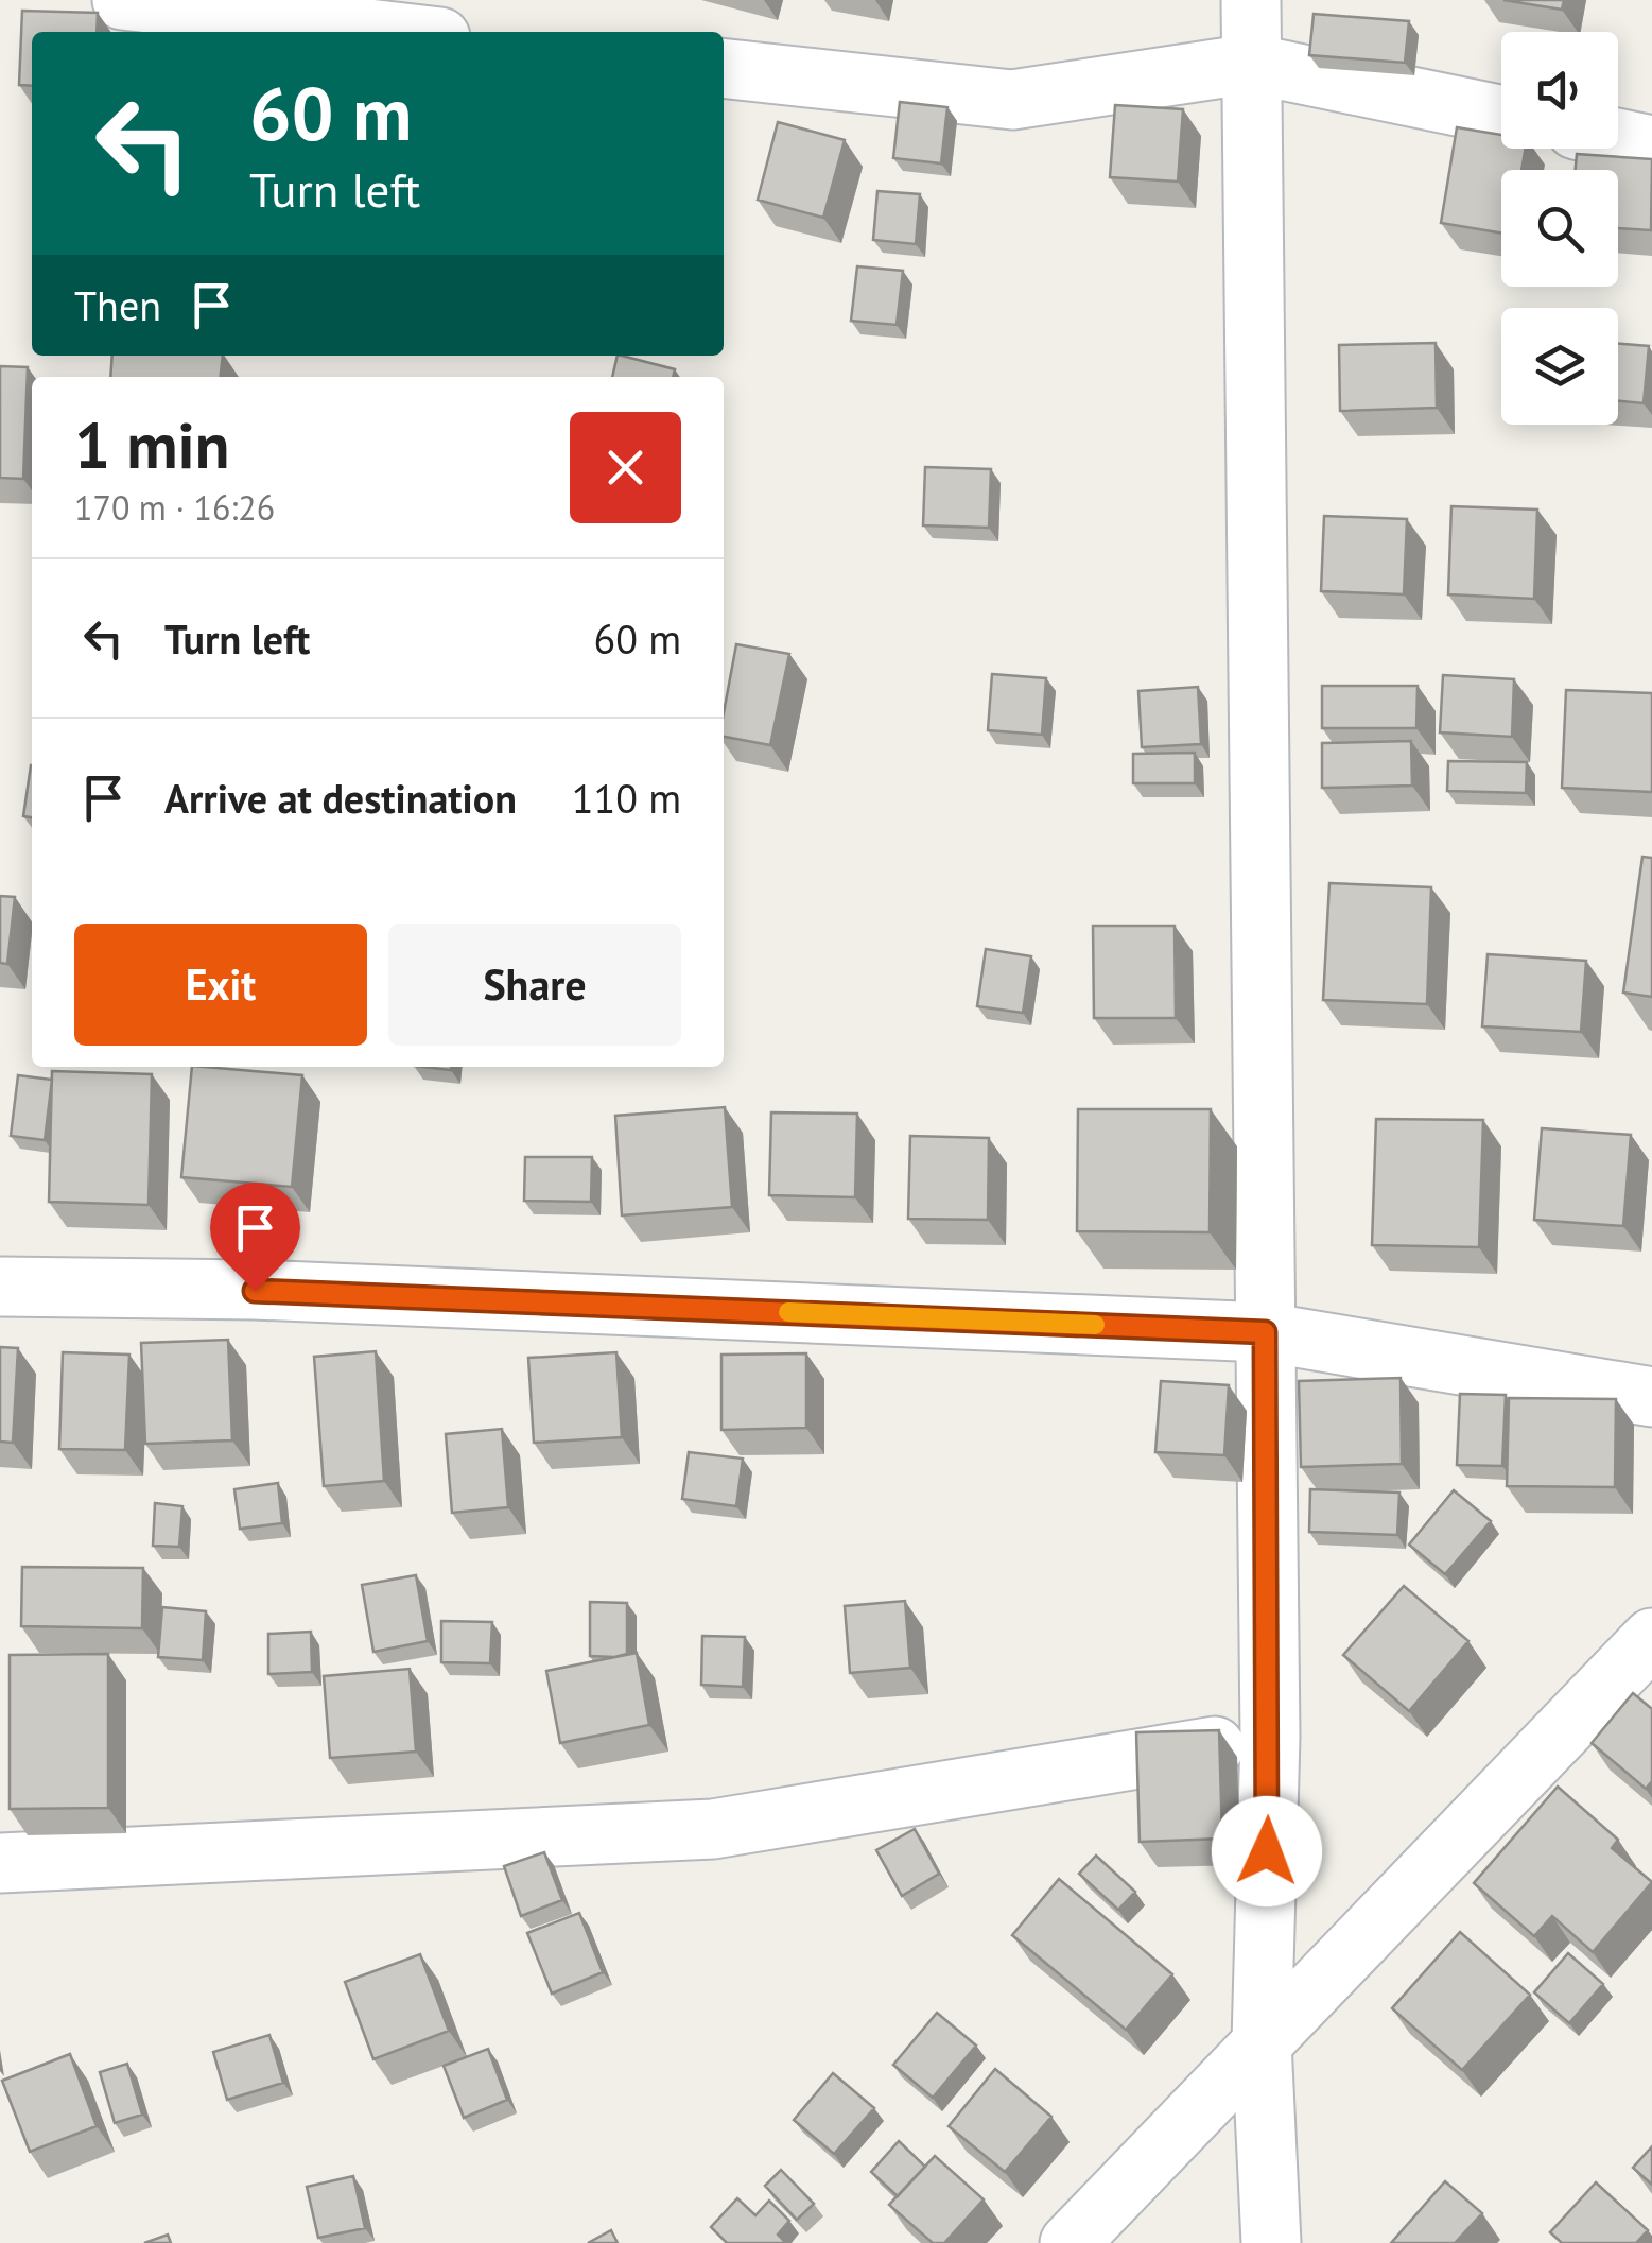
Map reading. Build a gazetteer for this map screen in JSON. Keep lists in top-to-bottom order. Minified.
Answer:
{"page":{"turn":["60 m","Turn left"],"then":"Then","heading":["1 min","170 m · 16:26"],"list":[{"name":"Turn left","value":"60 m"},{"name":"Arrive at destination","value":"110 m"}],"buttons":["Exit","Share"]}}
